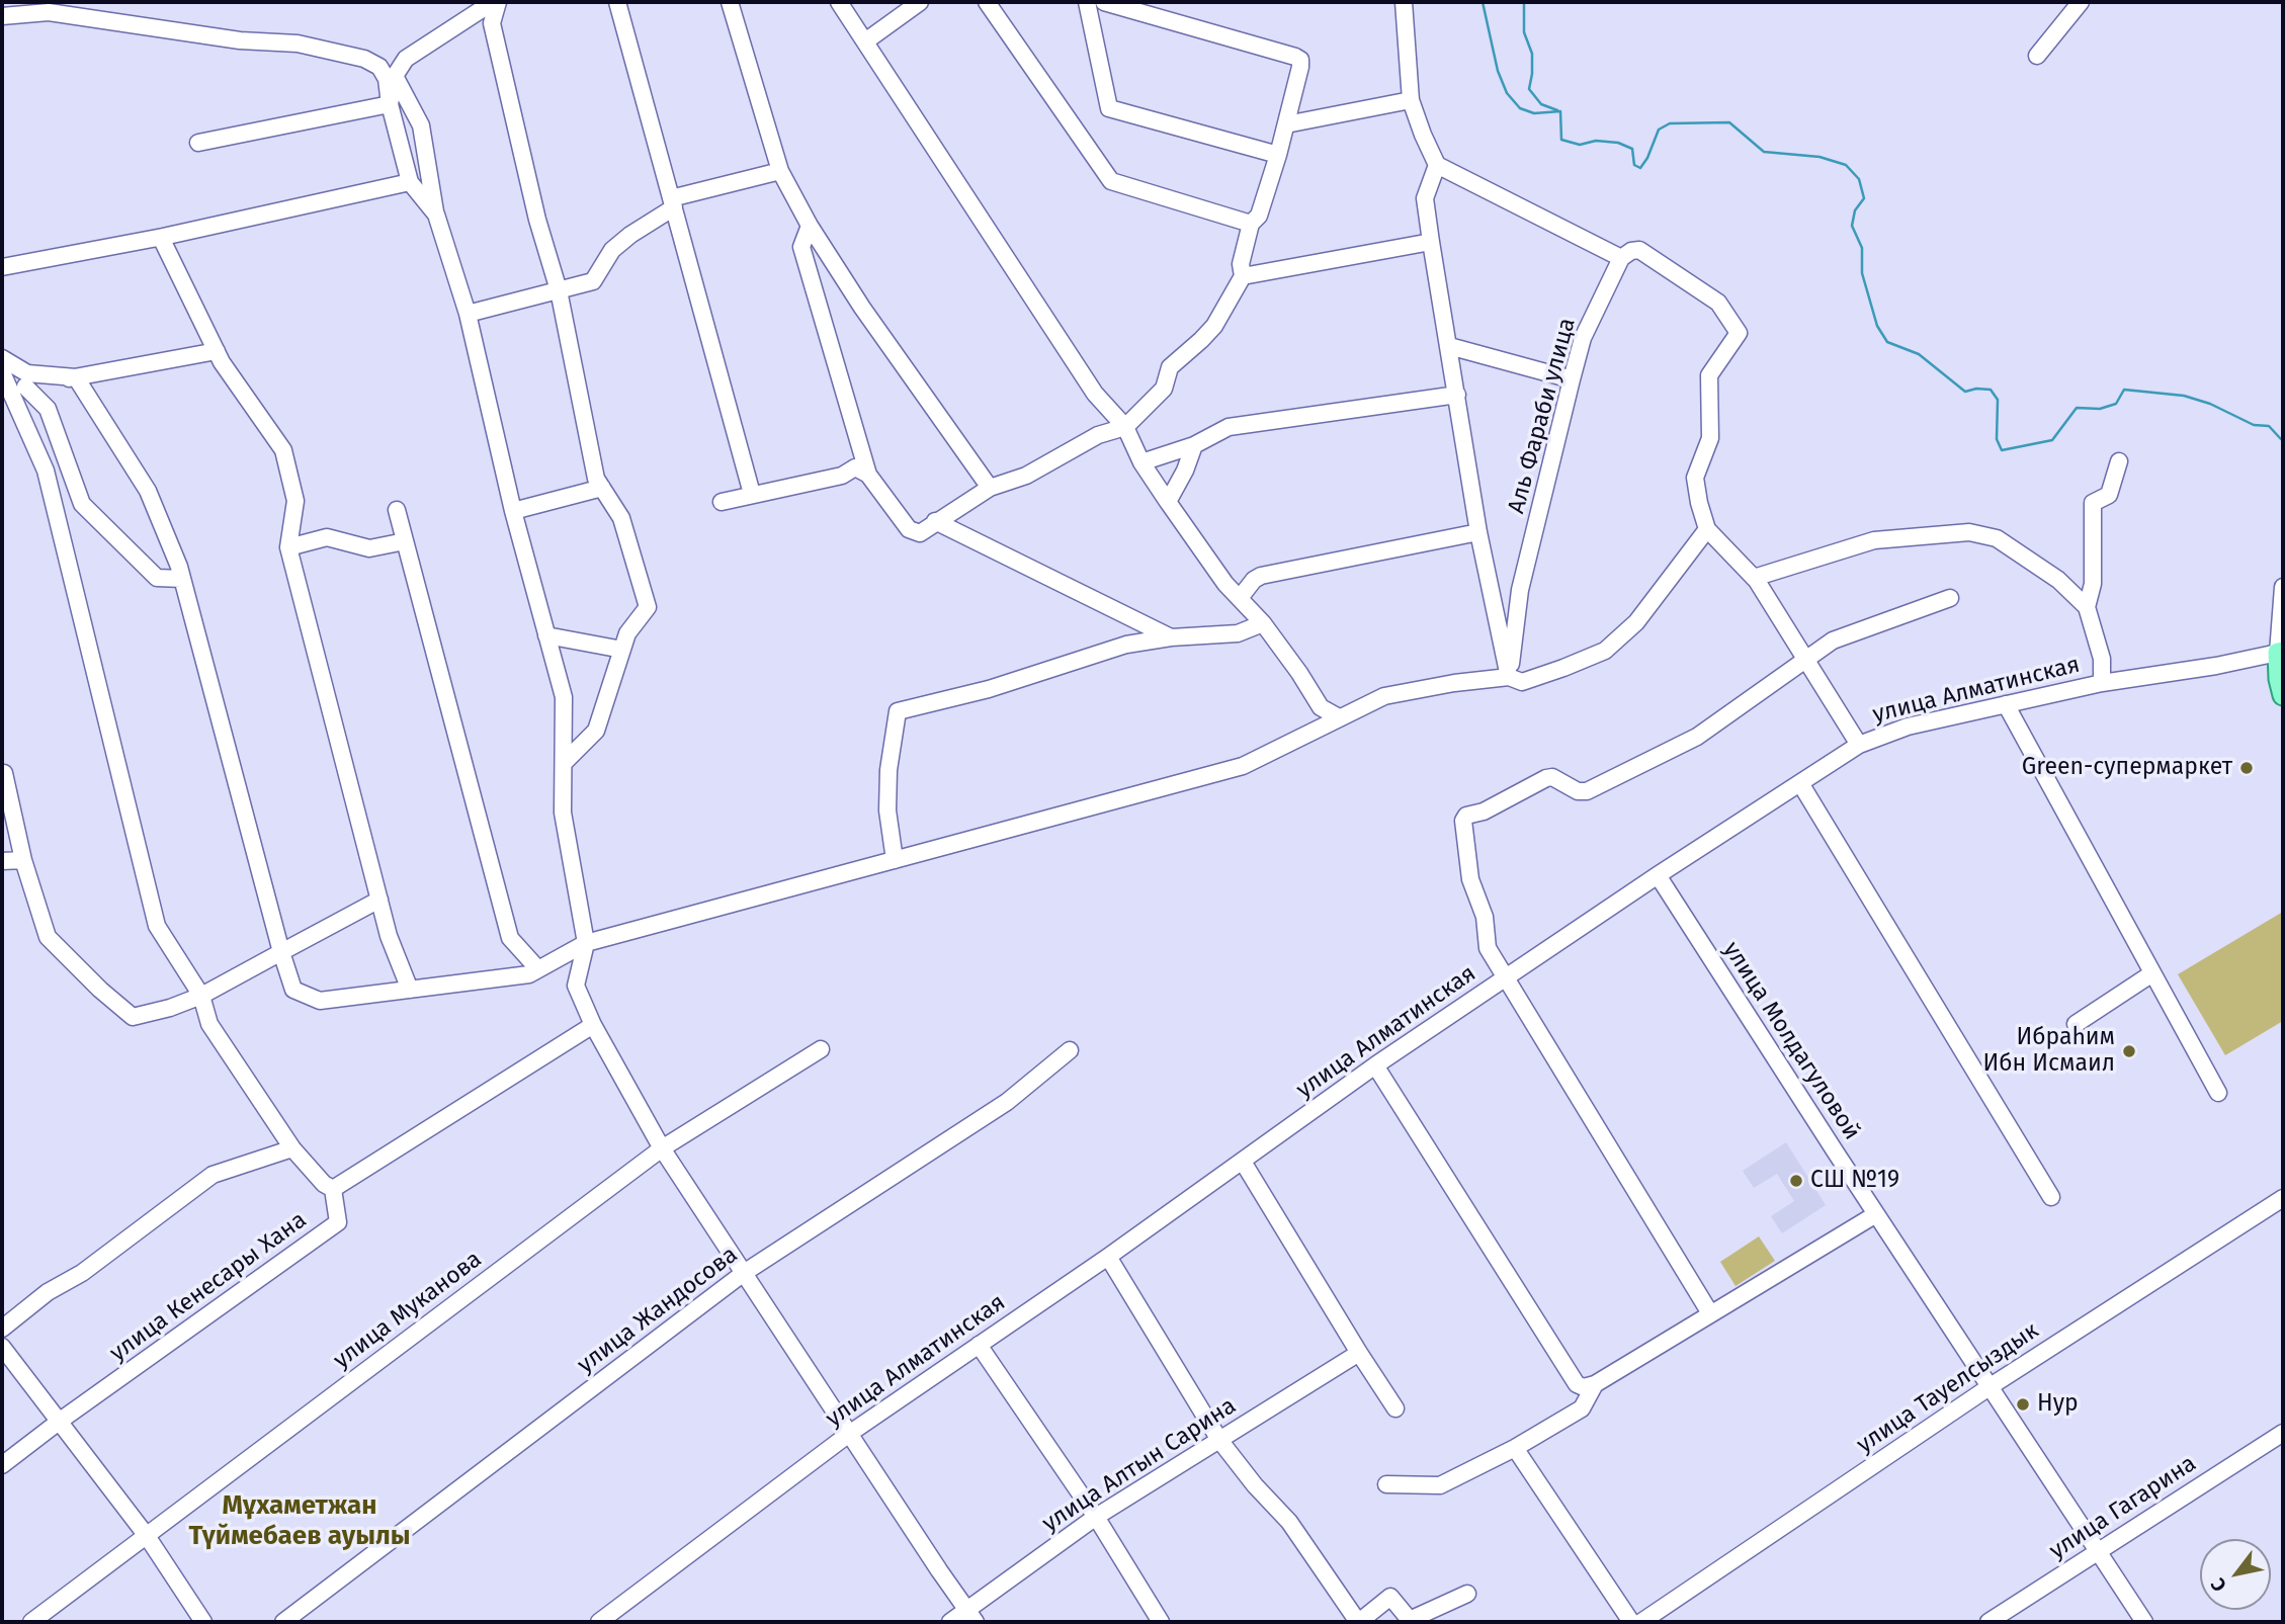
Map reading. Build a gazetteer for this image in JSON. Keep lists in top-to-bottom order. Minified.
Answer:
{"streets":{"street":["Аль Фараби улица","улица Алматинская","улица Молдагуловой","улица Кенесары Хана","улица Муканова","улица Жандосова","улица Тауелсыздык","улица Алтын Сарина","улица Гагарина"]},"crossings":[["улица Алматинская","улица Молдагуловой"],["улица Молдагуловой","улица Тауелсыздык"],["улица Молдагуловой","улица Гагарина"]],"districts":["Мұхаметжан Түймебаев ауылы"],"places":["Green-супермаркет","Ибраһим Ибн Исмаил","СШ №19","Нур"],"north":"bottom left"}
